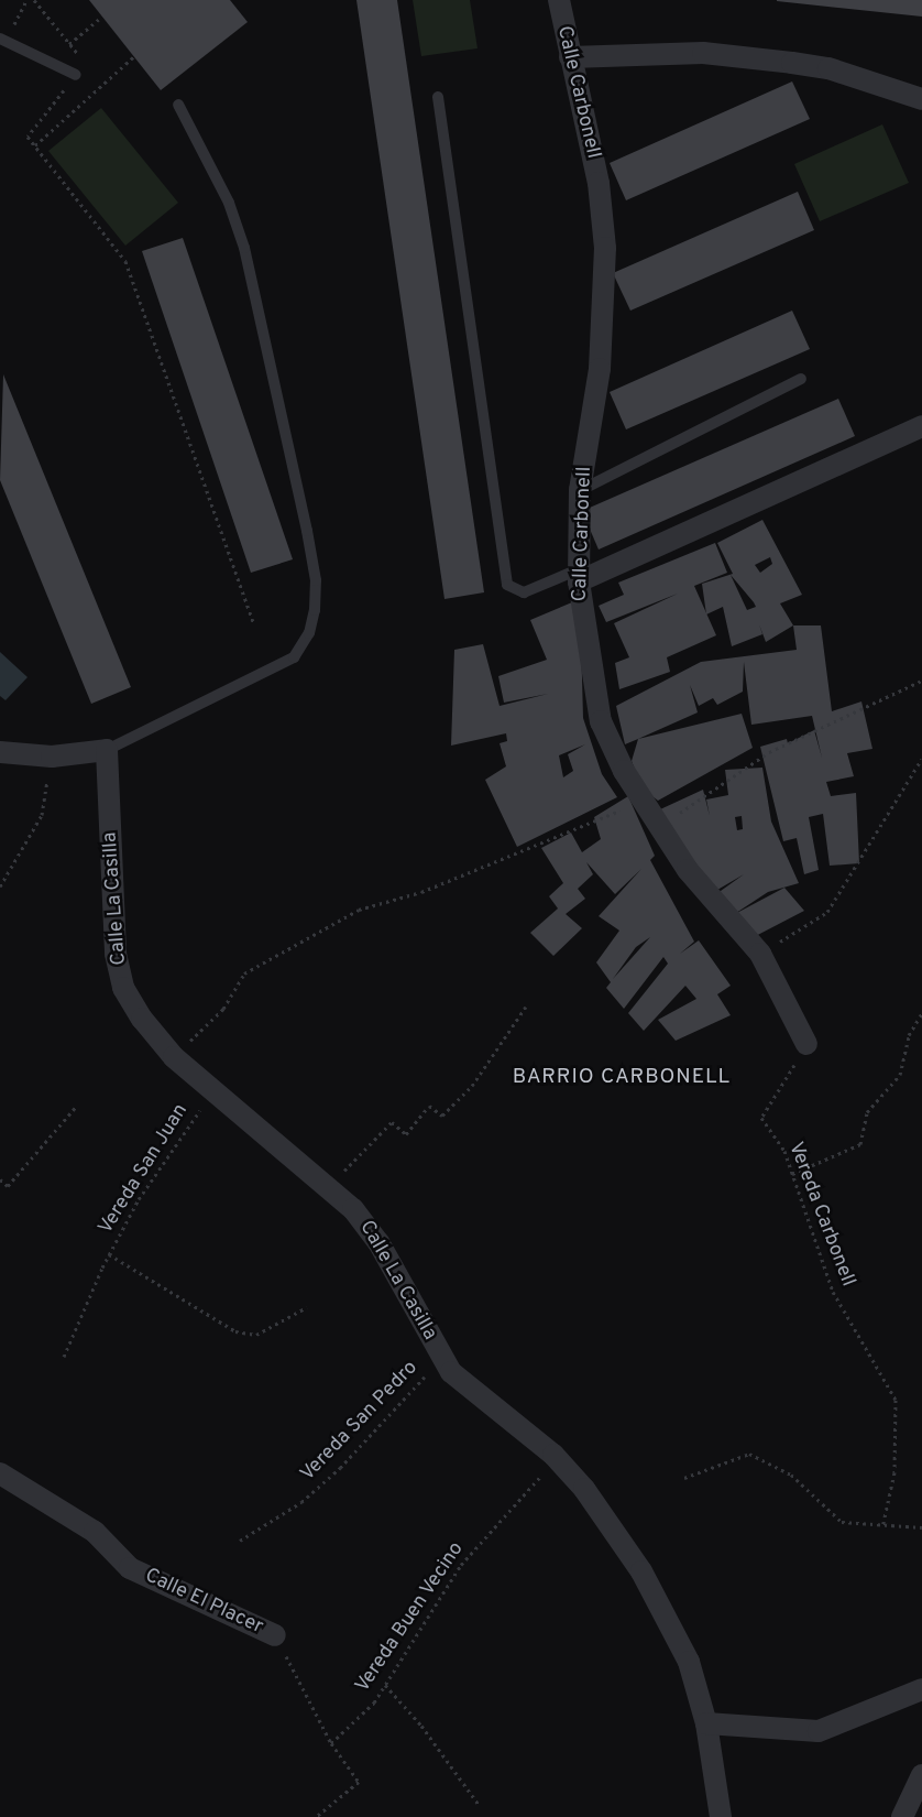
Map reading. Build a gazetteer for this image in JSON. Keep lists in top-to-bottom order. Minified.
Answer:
{"streets":{"street":["Calle Carbonell","Calle La Casilla","Calle El Placer"],"path":["Vereda San Juan","Vereda Carbonell","Vereda San Pedro","Vereda Buen Vecino"]},"crossings":[["Calle Carbonell","Vereda Carbonell"],["Calle La Casilla","Vereda San Juan"],["Calle La Casilla","Vereda San Pedro"],["Calle La Casilla","Vereda Buen Vecino"]],"districts":["BARRIO CARBONELL"]}
